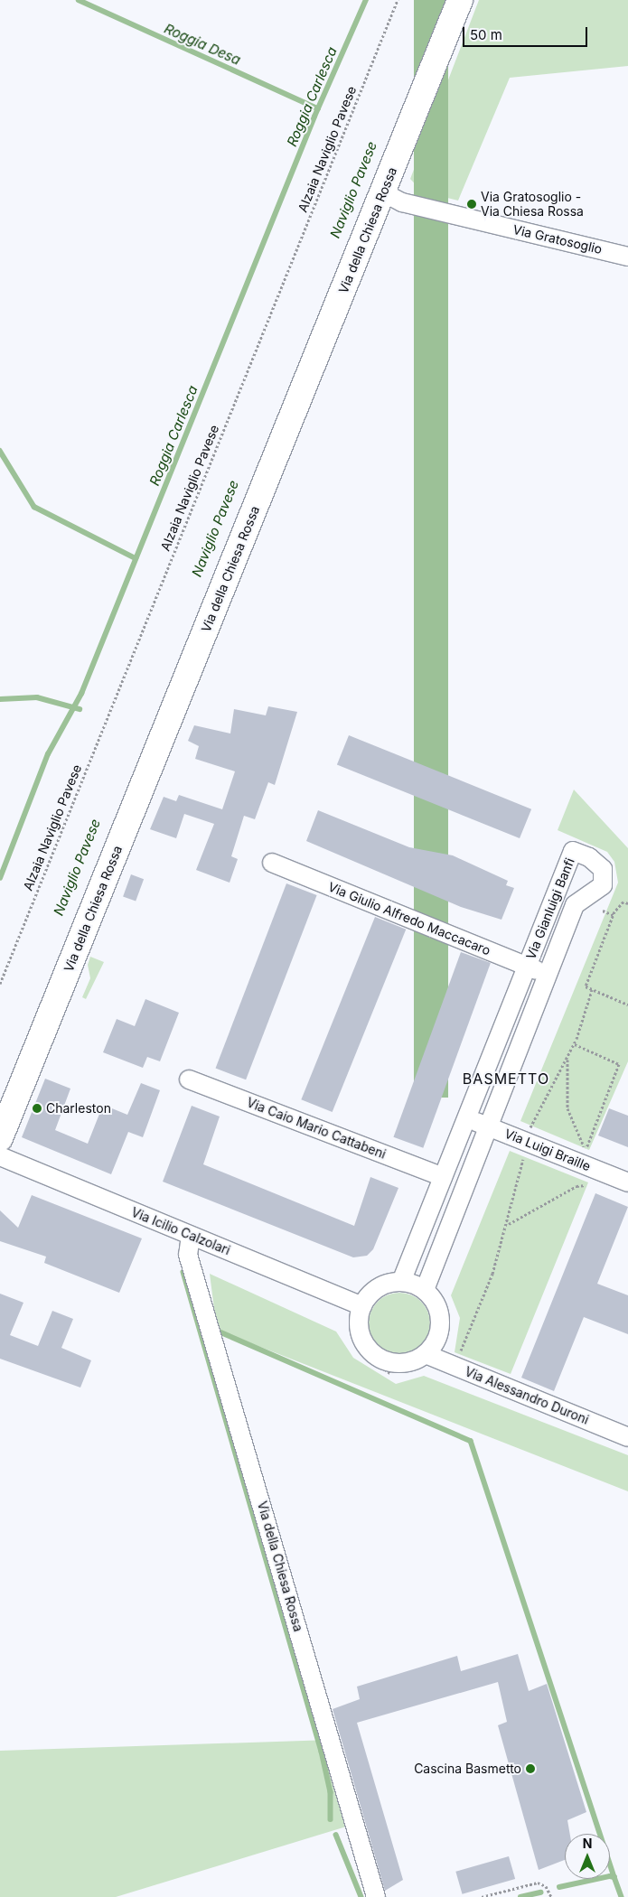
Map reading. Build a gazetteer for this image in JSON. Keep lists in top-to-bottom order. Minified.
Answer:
{"streets":{"main road":["Via della Chiesa Rossa"],"street":["Via Gratosoglio","Via Gianluigi Banfi","Via Giulio Alfredo Maccacaro","Via Caio Mario Cattabeni","Via Luigi Braille","Via Icilio Calzolari","Via Alessandro Duroni"],"path":["Alzaia Naviglio Pavese"]},"crossings":[["Via della Chiesa Rossa","Via Gratosoglio"],["Via della Chiesa Rossa","Via Icilio Calzolari"],["Via Gianluigi Banfi","Via Giulio Alfredo Maccacaro"],["Via Gianluigi Banfi","Via Caio Mario Cattabeni"],["Via Gianluigi Banfi","Via Luigi Braille"],["Via Gianluigi Banfi","Via Icilio Calzolari"],["Via Gianluigi Banfi","Via Alessandro Duroni"],["Via Icilio Calzolari","Via Alessandro Duroni"]],"districts":["BASMETTO"],"water":["Roggia Desa","Roggia Carlesca","Naviglio Pavese"],"places":["Via Gratosoglio - Via Chiesa Rossa","Charleston","Cascina Basmetto"],"scale_bar":"50 m","north":"top"}
